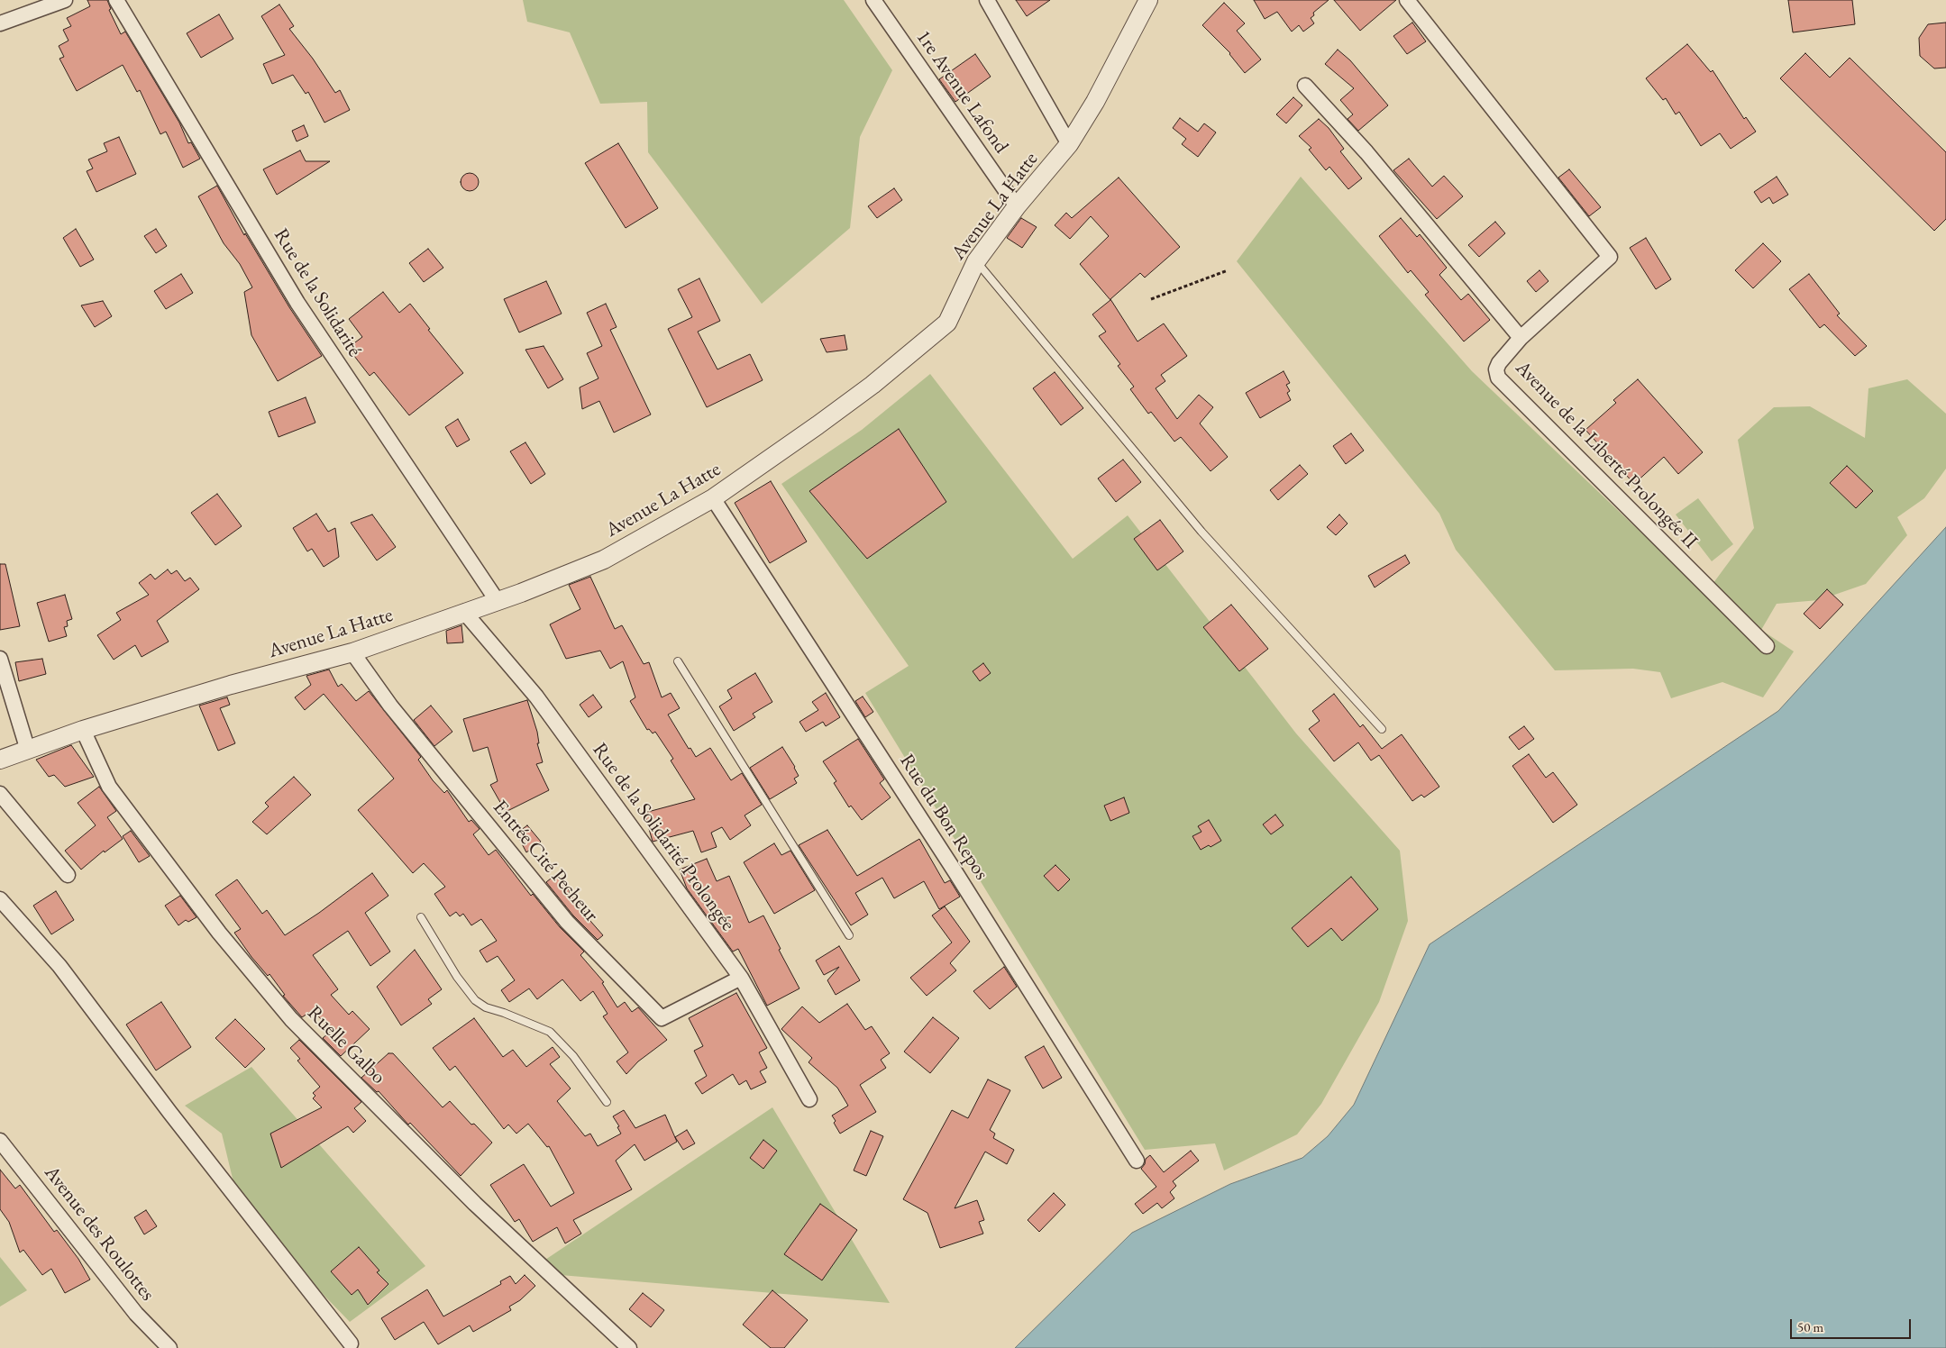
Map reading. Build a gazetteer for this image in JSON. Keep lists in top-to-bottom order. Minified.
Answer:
{"streets":{"street":["1re Avenue Lafond","Avenue La Hatte","Rue de la Solidarité","Avenue de la Liberté Prolongée II","Rue du Bon Repos","Rue de la Solidarité Prolongée","Entrée Cité Pecheur","Ruelle Galbo","Avenue des Roulottes"]},"crossings":[["1re Avenue Lafond","Avenue La Hatte"],["Avenue La Hatte","Rue de la Solidarité"],["Avenue La Hatte","Rue du Bon Repos"],["Avenue La Hatte","Rue de la Solidarité Prolongée"],["Avenue La Hatte","Entrée Cité Pecheur"],["Avenue La Hatte","Ruelle Galbo"],["Rue de la Solidarité Prolongée","Entrée Cité Pecheur"]],"scale_bar":"50 m"}
